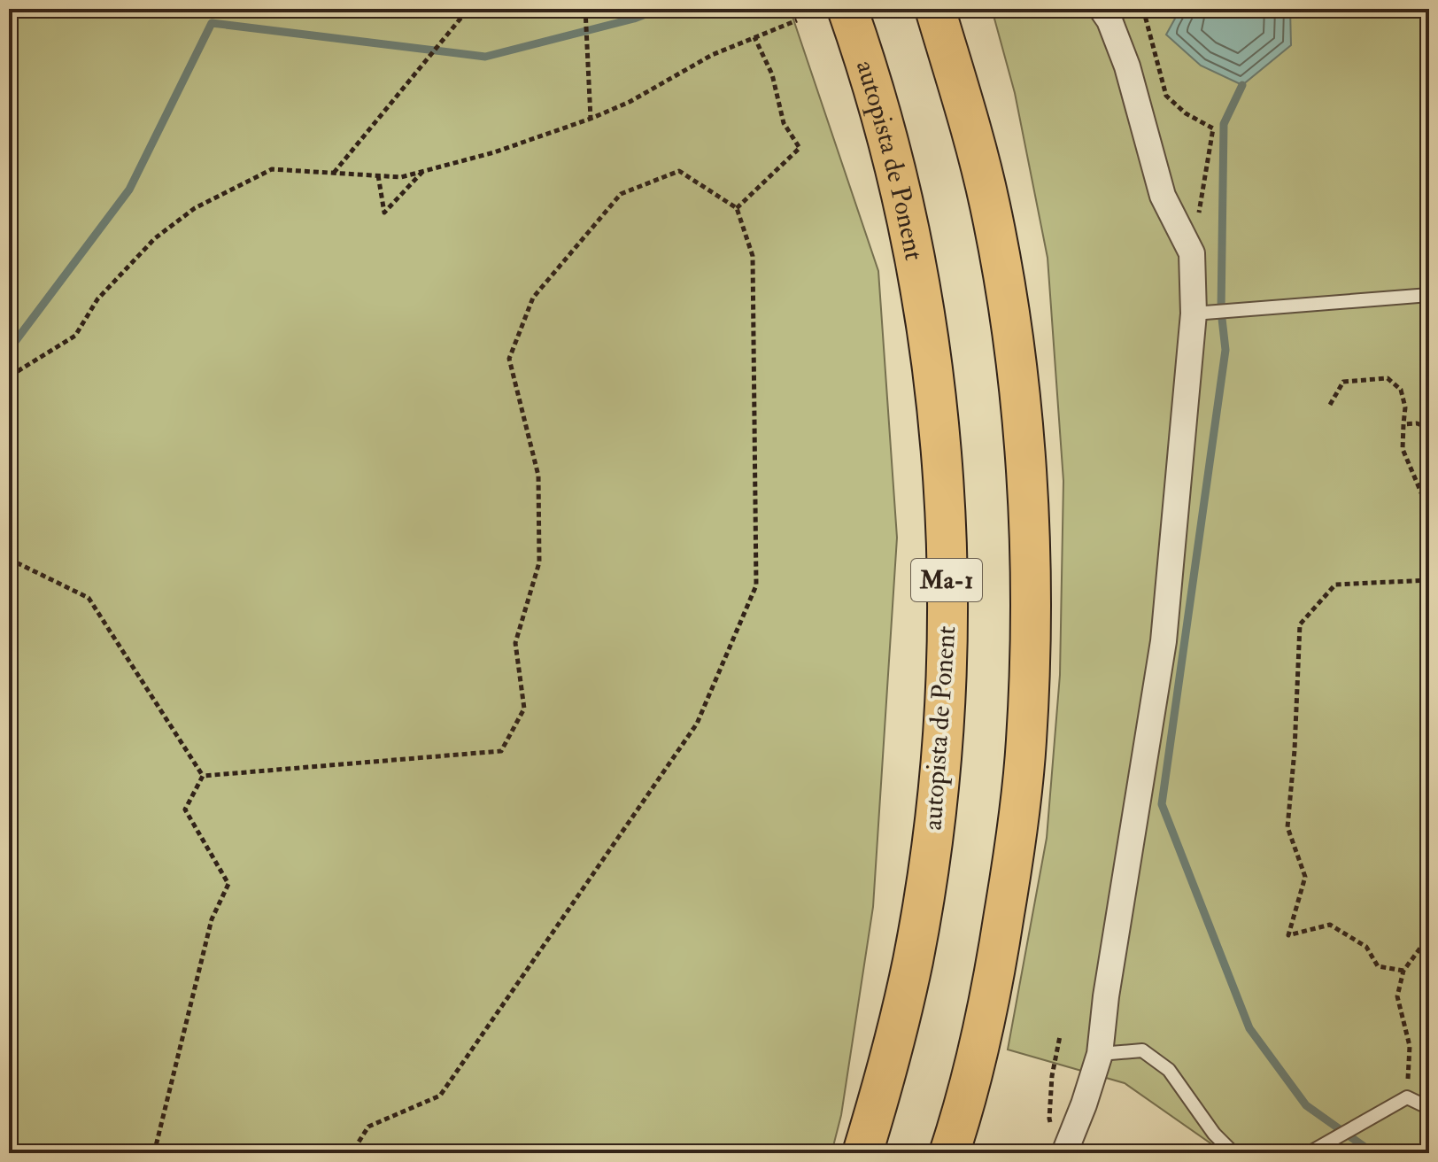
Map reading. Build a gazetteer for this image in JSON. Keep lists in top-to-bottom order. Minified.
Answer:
{"streets":{"highway":["autopista de Ponent","Ma-1"]}}
